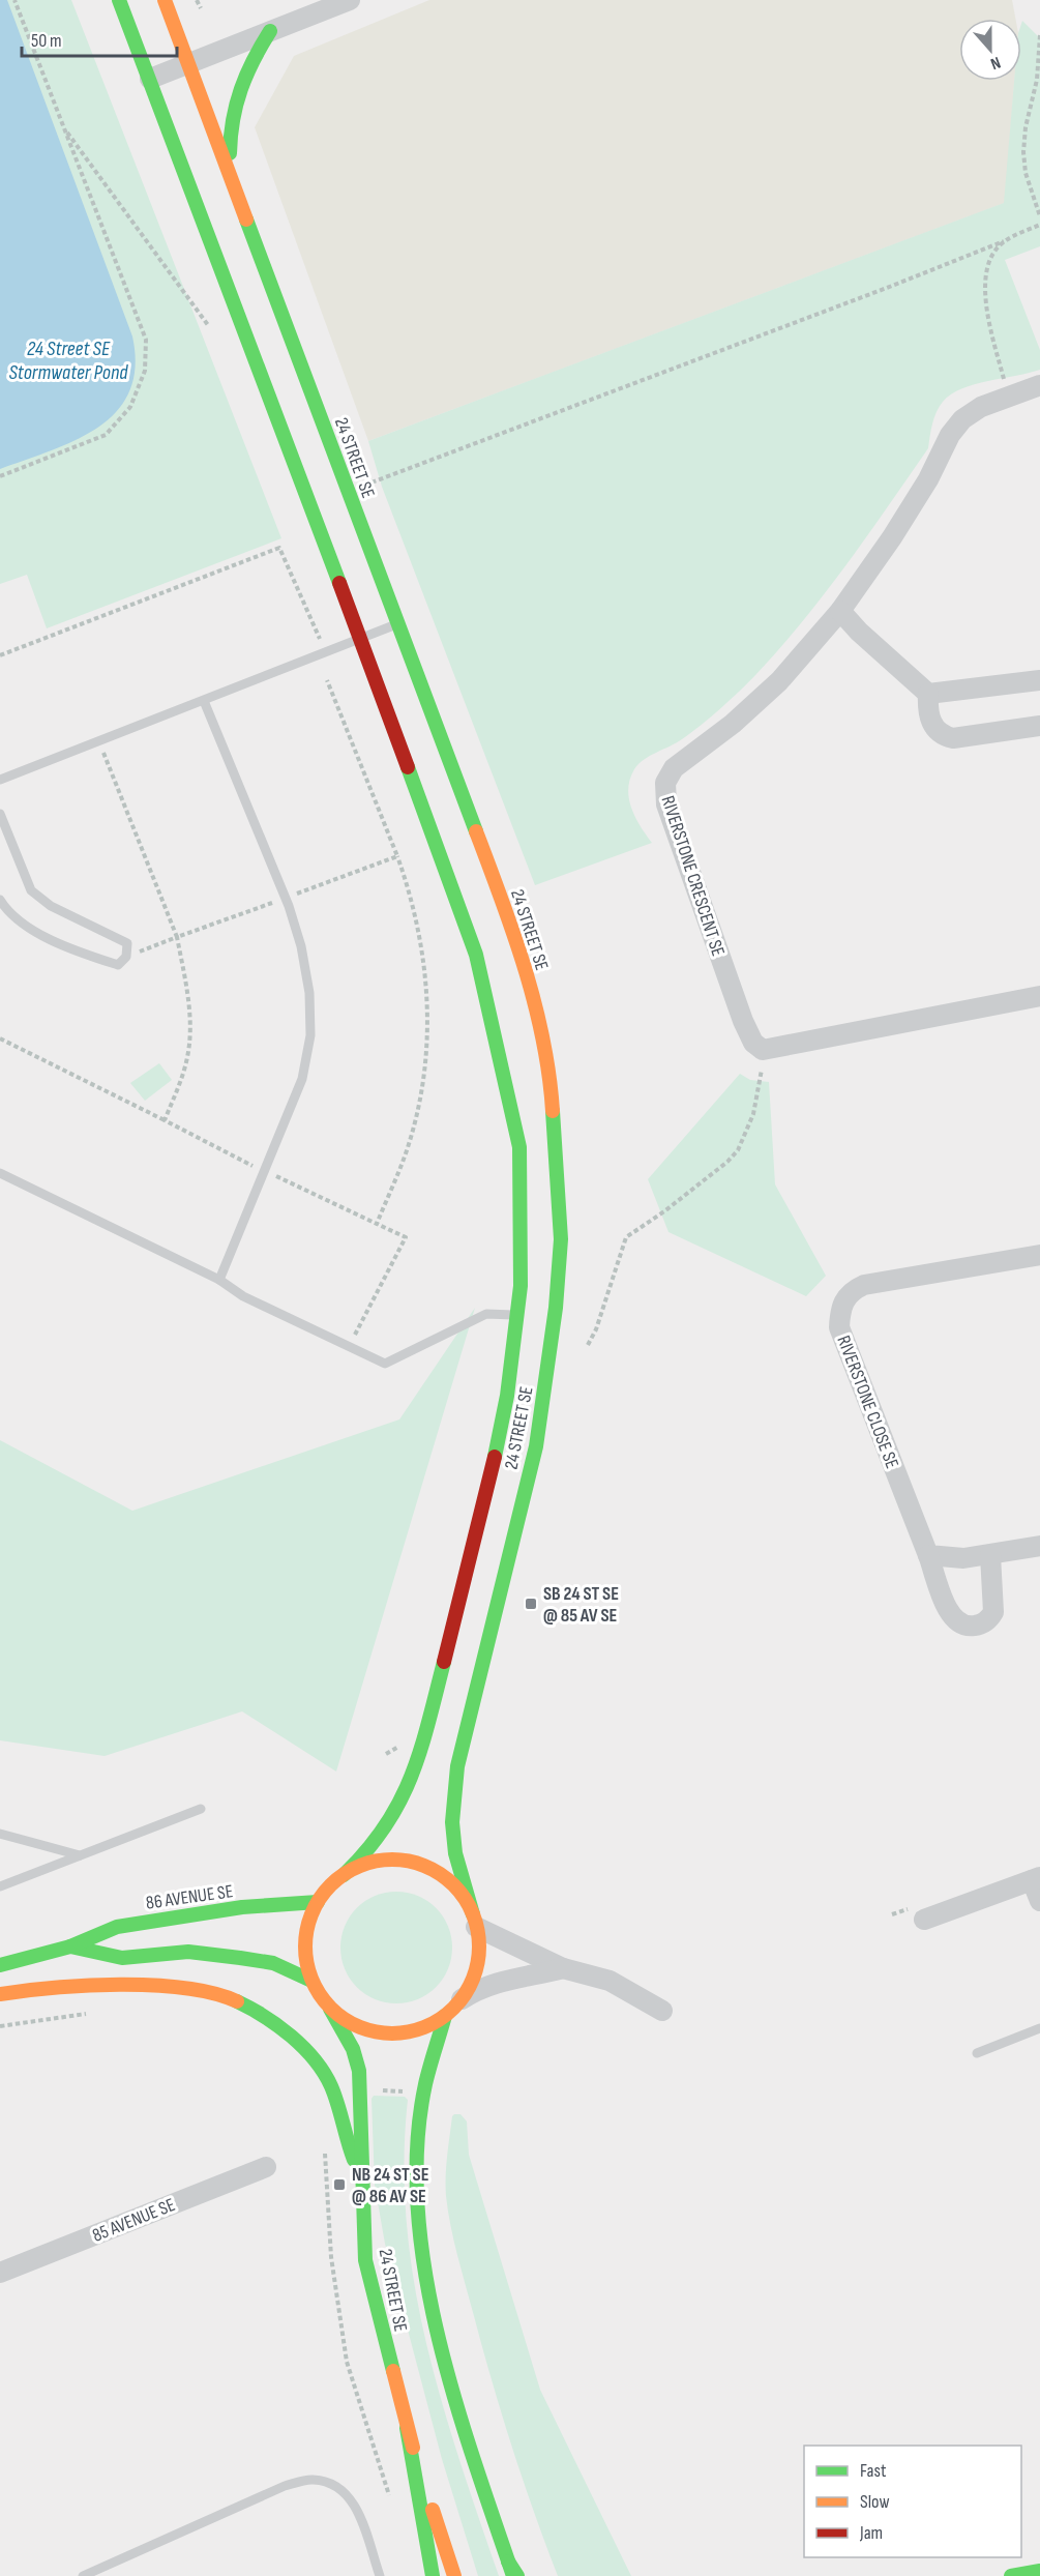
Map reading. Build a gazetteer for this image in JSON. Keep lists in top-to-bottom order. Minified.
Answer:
{"streets":{"main road":["24 STREET SE","86 AVENUE SE"],"street":["RIVERSTONE CRESCENT SE","RIVERSTONE CLOSE SE","85 AVENUE SE"]},"crossings":[["24 STREET SE","86 AVENUE SE"]],"water":["24 Street SE Stormwater Pond"],"places":{"transit":["SB 24 ST SE @ 85 AV SE","NB 24 ST SE @ 86 AV SE"]},"legend":["Fast","Slow","Jam"],"scale_bar":"50 m","north":"bottom"}
